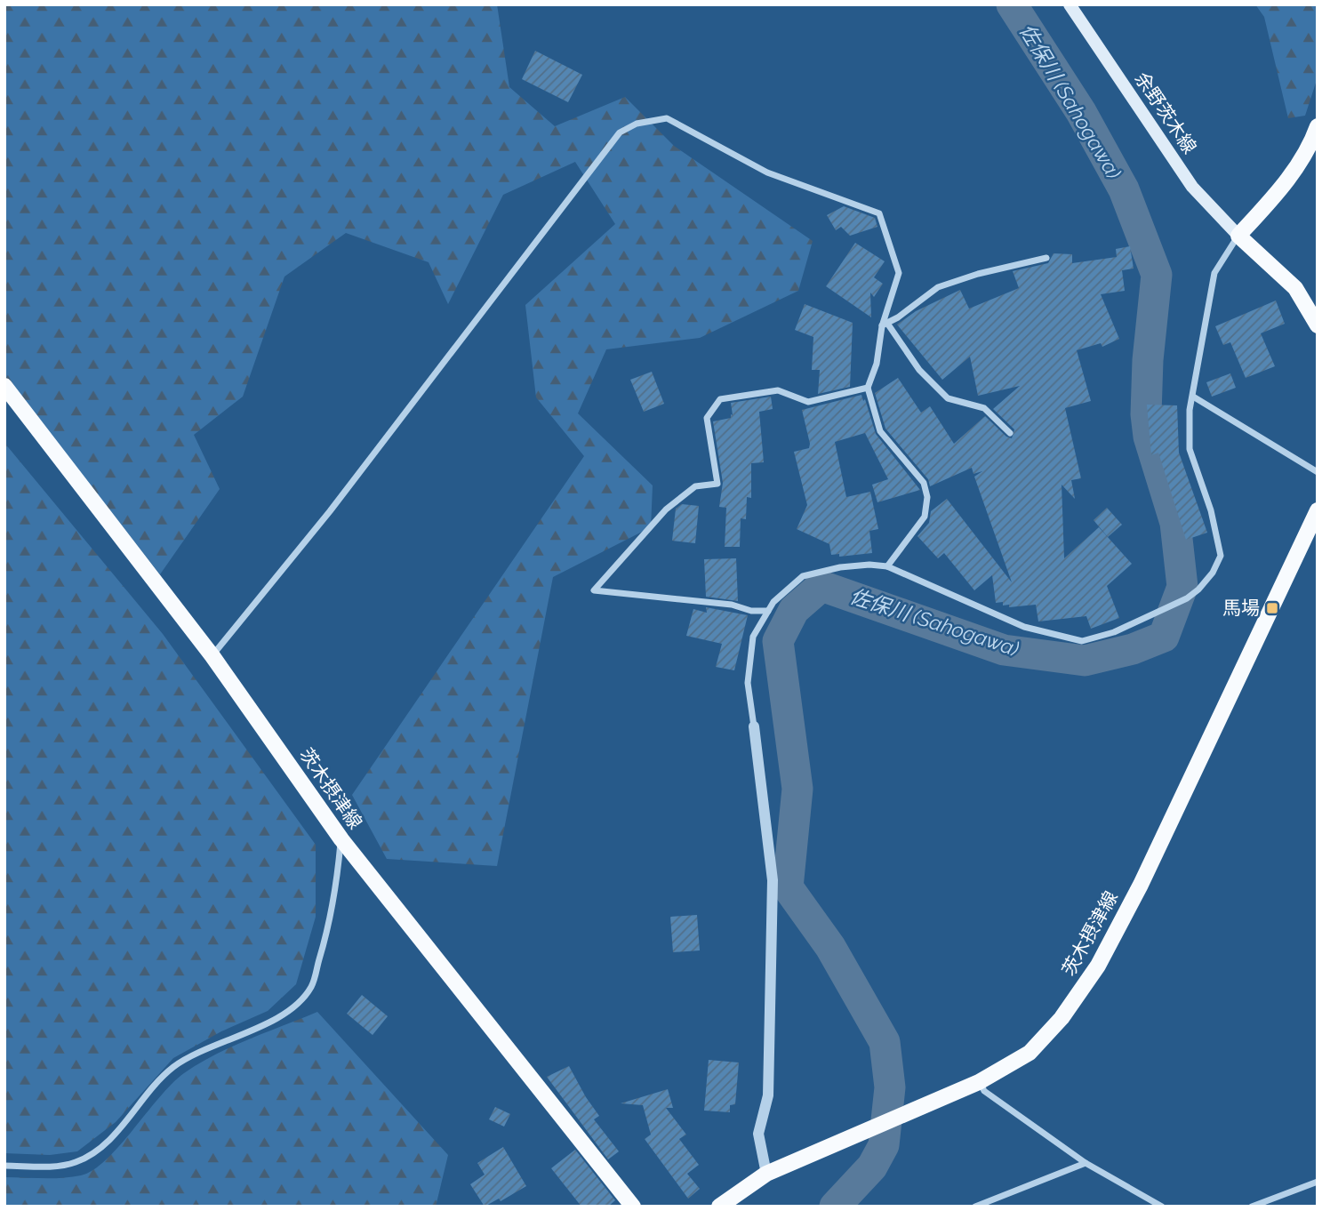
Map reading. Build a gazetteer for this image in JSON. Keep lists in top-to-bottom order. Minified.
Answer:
{"streets":{"main road":["余野茨木線","茨木摂津線"]},"water":["佐保川 (Sahogawa)"],"places":{"transit":["馬場"]}}
